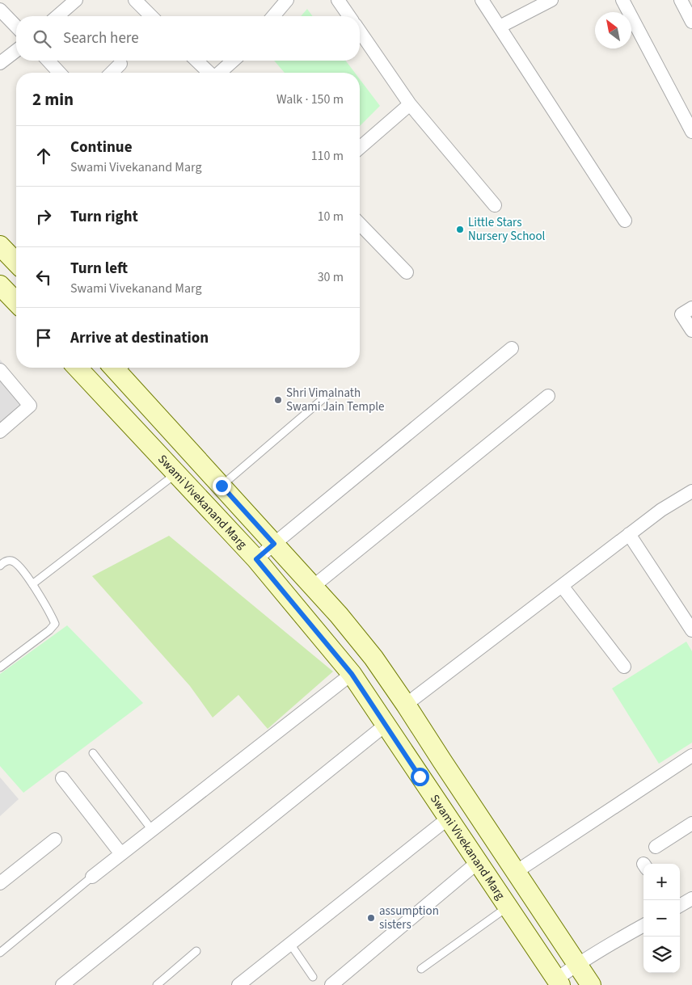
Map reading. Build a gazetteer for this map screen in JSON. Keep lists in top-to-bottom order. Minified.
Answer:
{"streets":{"main road":["Swami Vivekanand Marg"]},"places":["Little Stars Nursery School","Shri Vimalnath Swami Jain Temple","assumption sisters"],"north":"top left","page":{"search":"Search here","heading":["2 min","Walk · 150 m"],"list":[["Continue","Swami Vivekanand Marg","110 m"],["Turn right","10 m"],["Turn left","Swami Vivekanand Marg","30 m"],"Arrive at destination"],"map_buttons":["+","−"]}}
